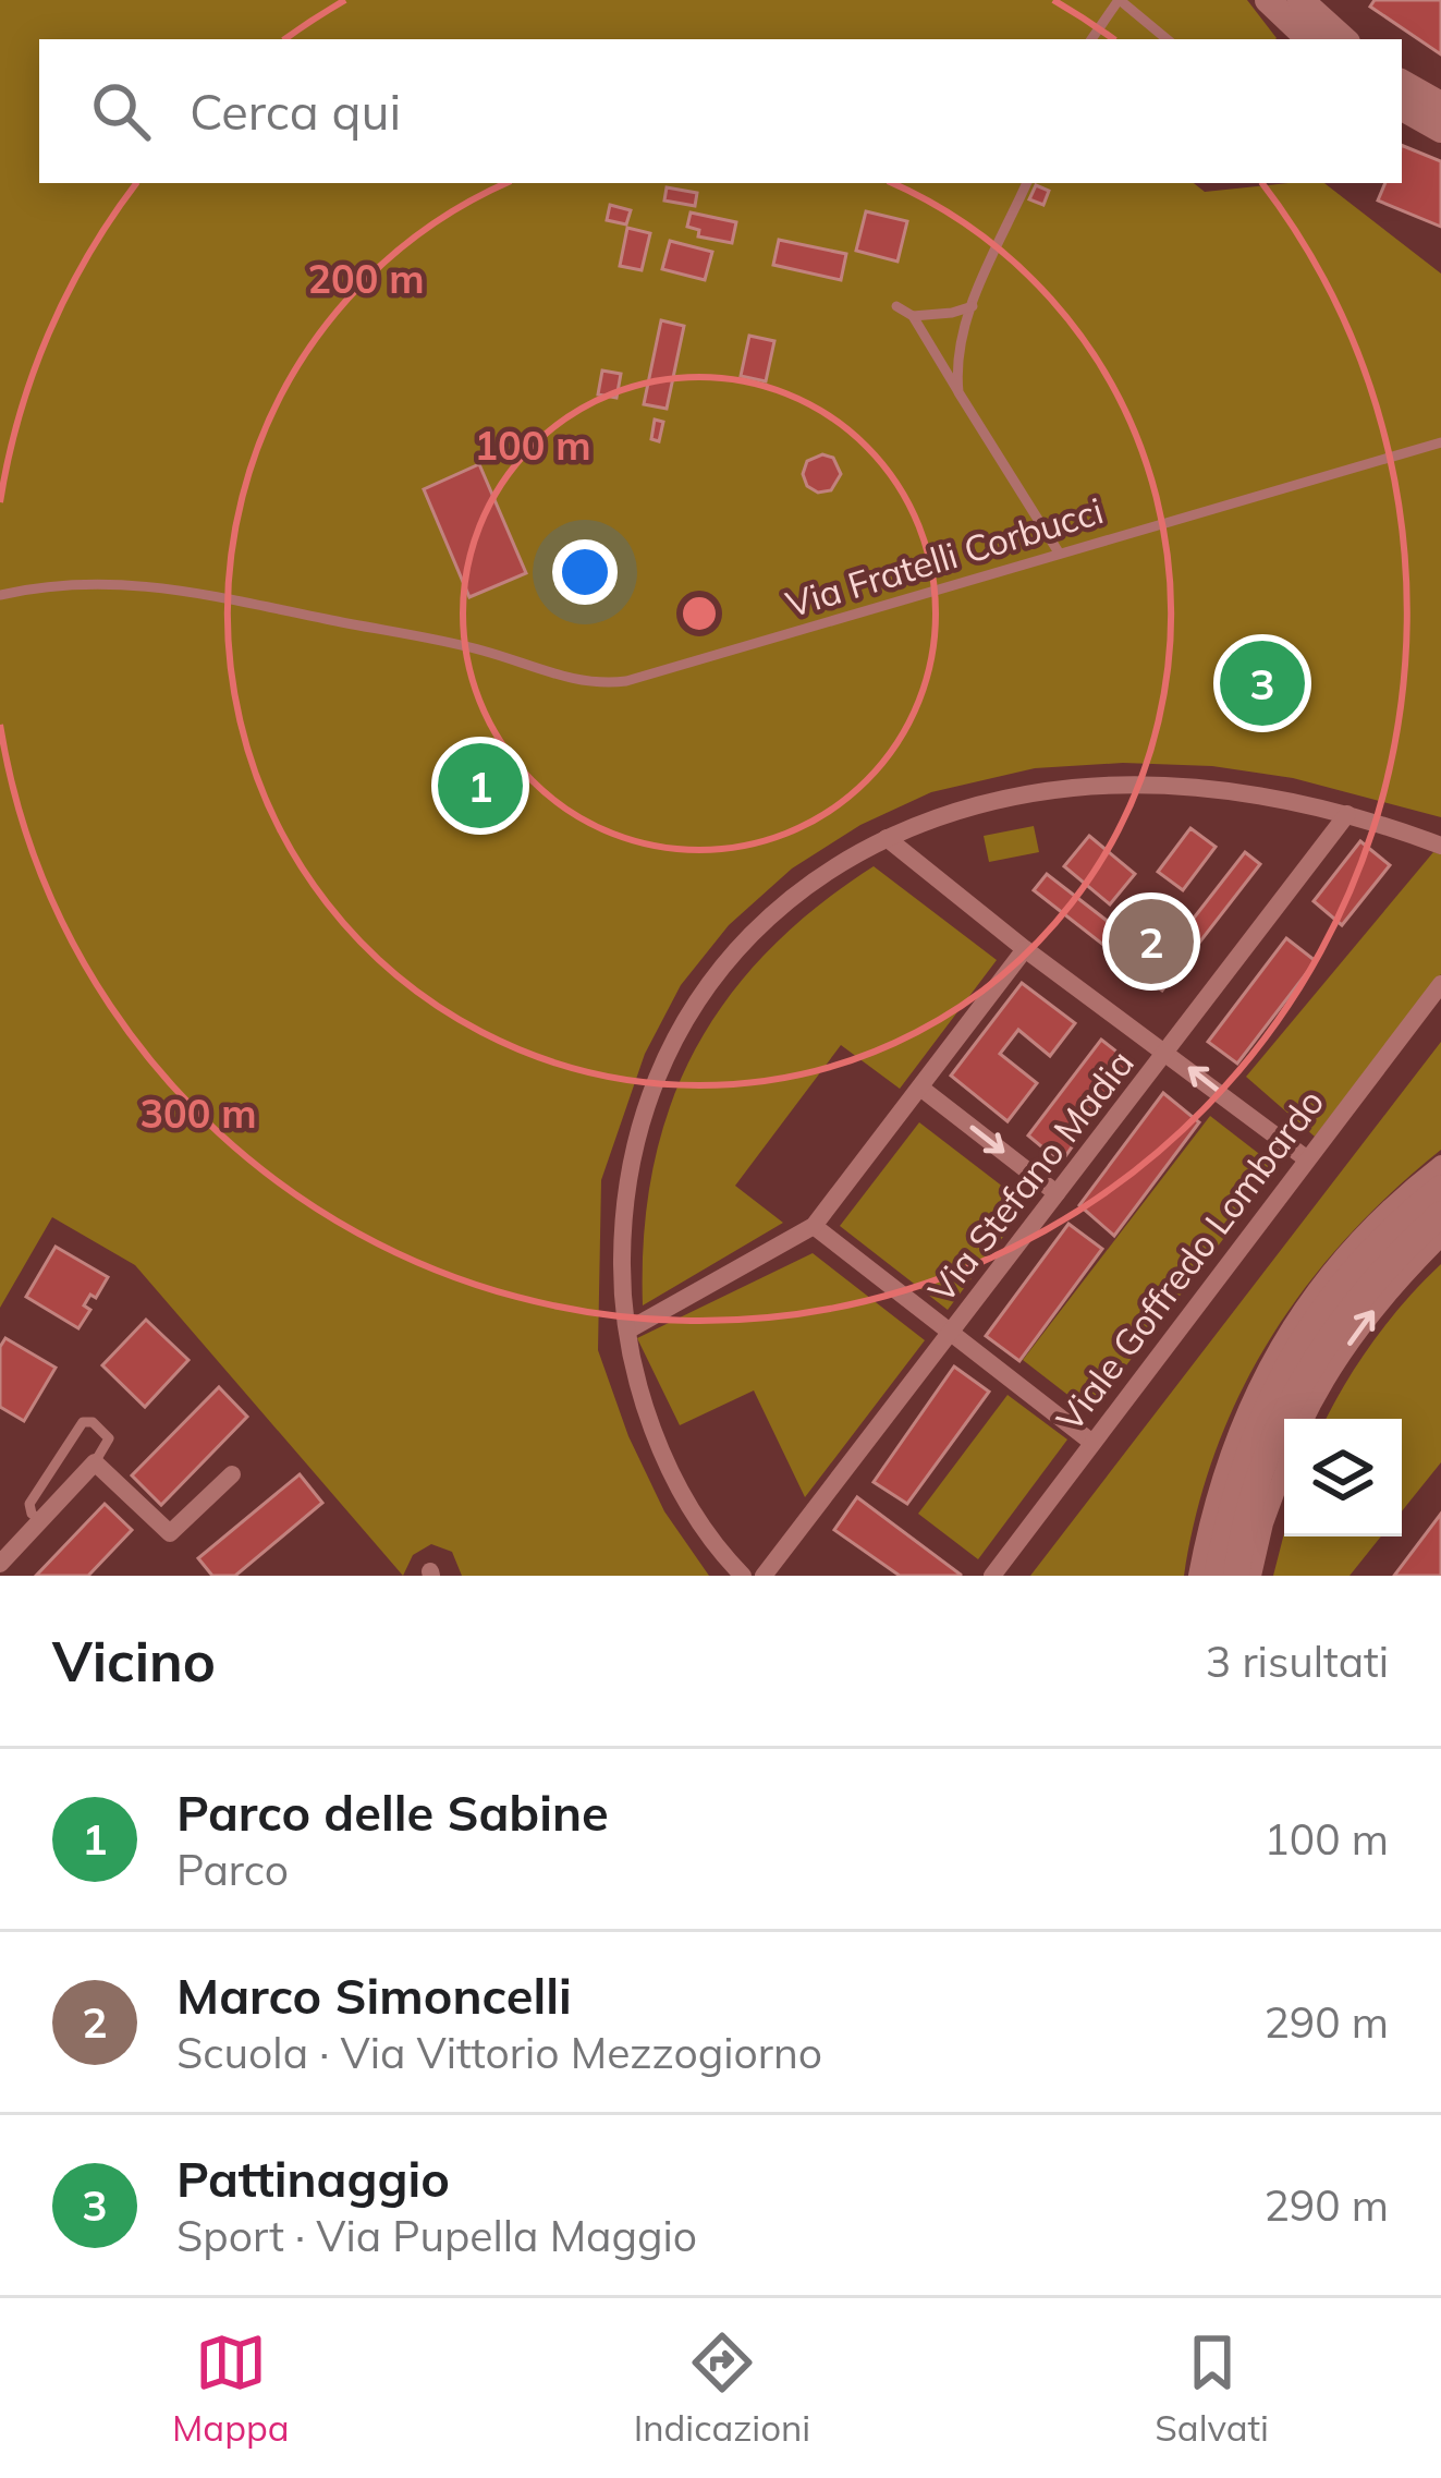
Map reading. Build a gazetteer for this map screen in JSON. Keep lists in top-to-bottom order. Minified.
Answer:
{"streets":{"street":["Via Stefano Madia","Viale Goffredo Lombardo"],"lane":["Via Fratelli Corbucci"]},"page":{"search":"Cerca qui","pins":["3","1","2"],"heading":["Vicino","3 risultati"],"list":[{"mark":"1","name":"Parco delle Sabine","note":"Parco","value":"100 m"},{"mark":"2","name":"Marco Simoncelli","note":"Scuola · Via Vittorio Mezzogiorno","value":"290 m"},{"mark":"3","name":"Pattinaggio","note":"Sport · Via Pupella Maggio","value":"290 m"}],"nav":["Mappa","Indicazioni","Salvati"]},"rings":["200 m","100 m","300 m"]}
